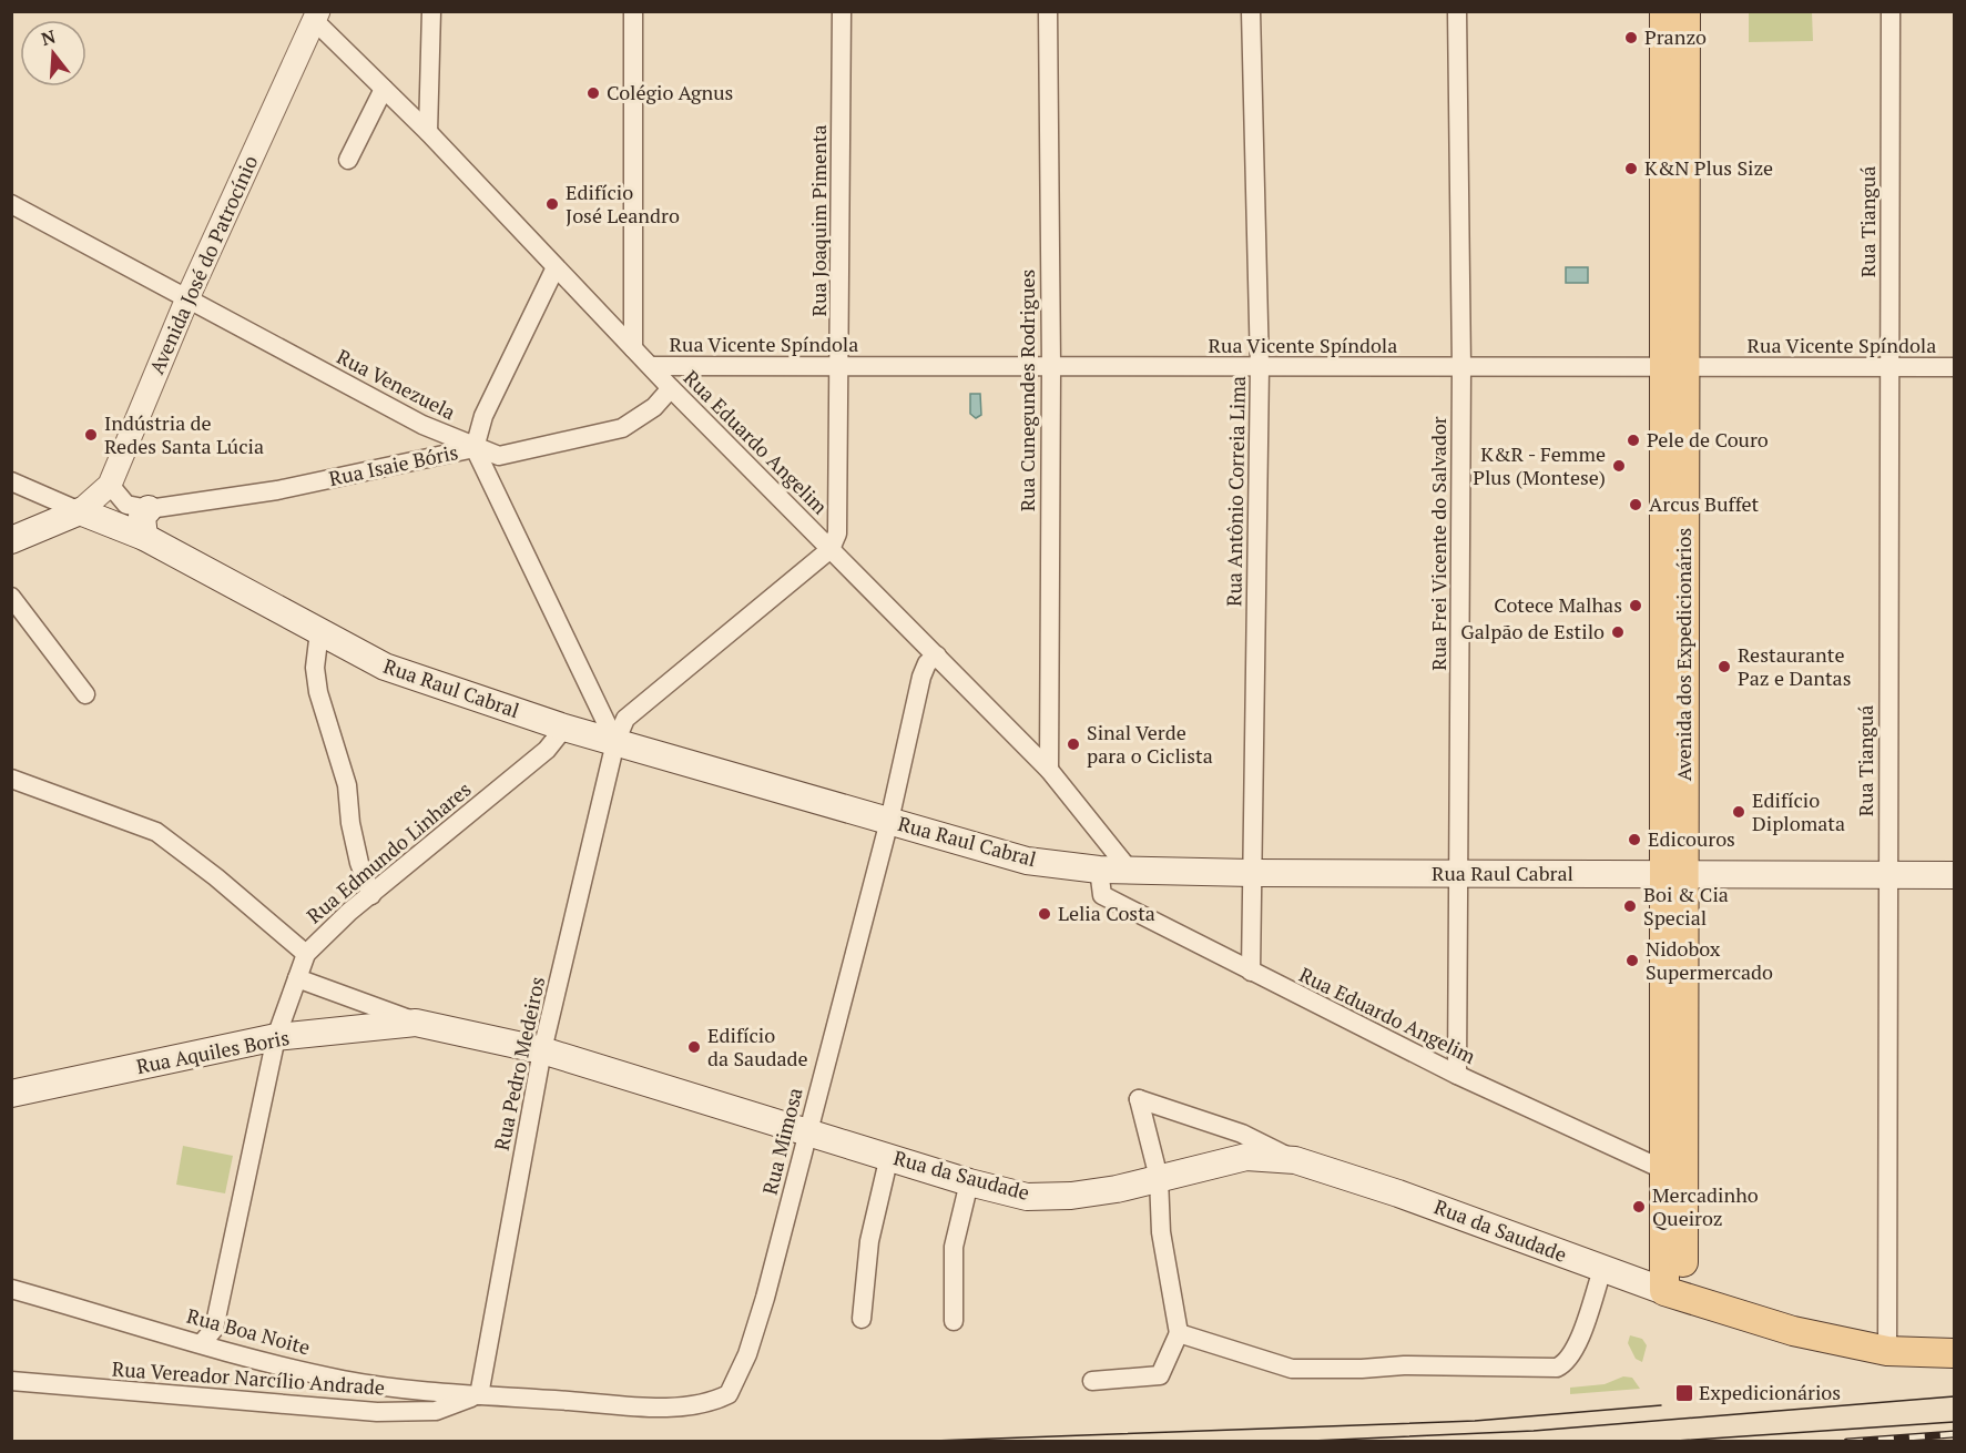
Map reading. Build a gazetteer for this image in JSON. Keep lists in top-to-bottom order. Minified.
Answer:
{"streets":{"main road":["Avenida dos Expedicionários","Rua Raul Cabral","Rua Aquiles Boris","Rua da Saudade"],"street":["Rua Joaquim Pimenta","Rua Tianguá","Avenida José do Patrocínio","Rua Vicente Spíndola","Rua Venezuela","Rua Cunegundes Rodrigues","Rua Eduardo Angelim","Rua Isaie Bóris","Rua Antônio Correia Lima","Rua Frei Vicente do Salvador","Rua Edmundo Linhares","Rua Pedro Medeiros","Rua Mimosa","Rua Boa Noite","Rua Vereador Narcílio Andrade"]},"crossings":[["Rua Joaquim Pimenta","Rua Vicente Spíndola"],["Rua Joaquim Pimenta","Rua Eduardo Angelim"],["Rua Tianguá","Rua Vicente Spíndola"],["Rua Tianguá","Rua Raul Cabral"],["Avenida José do Patrocínio","Rua Venezuela"],["Avenida José do Patrocínio","Rua Eduardo Angelim"],["Avenida José do Patrocínio","Rua Raul Cabral"],["Rua Vicente Spíndola","Rua Cunegundes Rodrigues"],["Rua Vicente Spíndola","Rua Eduardo Angelim"],["Rua Vicente Spíndola","Rua Antônio Correia Lima"],["Rua Vicente Spíndola","Rua Frei Vicente do Salvador"],["Rua Vicente Spíndola","Avenida dos Expedicionários"],["Rua Venezuela","Rua Isaie Bóris"],["Rua Cunegundes Rodrigues","Rua Eduardo Angelim"],["Rua Eduardo Angelim","Rua Isaie Bóris"],["Rua Eduardo Angelim","Rua Antônio Correia Lima"],["Rua Eduardo Angelim","Rua Frei Vicente do Salvador"],["Rua Eduardo Angelim","Avenida dos Expedicionários"],["Rua Eduardo Angelim","Rua Raul Cabral"],["Rua Eduardo Angelim","Rua Mimosa"],["Rua Antônio Correia Lima","Rua Raul Cabral"],["Rua Frei Vicente do Salvador","Rua Raul Cabral"],["Avenida dos Expedicionários","Rua Raul Cabral"],["Avenida dos Expedicionários","Rua da Saudade"],["Rua Raul Cabral","Rua Edmundo Linhares"],["Rua Raul Cabral","Rua Pedro Medeiros"],["Rua Raul Cabral","Rua Mimosa"],["Rua Edmundo Linhares","Rua Aquiles Boris"],["Rua Edmundo Linhares","Rua da Saudade"],["Rua Edmundo Linhares","Rua Boa Noite"],["Rua Aquiles Boris","Rua da Saudade"],["Rua Pedro Medeiros","Rua Mimosa"],["Rua Pedro Medeiros","Rua da Saudade"],["Rua Pedro Medeiros","Rua Boa Noite"],["Rua Pedro Medeiros","Rua Vereador Narcílio Andrade"],["Rua Mimosa","Rua da Saudade"],["Rua Mimosa","Rua Boa Noite"],["Rua Mimosa","Rua Vereador Narcílio Andrade"],["Rua Boa Noite","Rua Vereador Narcílio Andrade"]],"places":{"other":["Pranzo","Colégio Agnus","K&N Plus Size","Edifício José Leandro","Indústria de Redes Santa Lúcia","Pele de Couro","K&R - Femme Plus (Montese)","Arcus Buffet","Cotece Malhas","Galpão de Estilo","Restaurante Paz e Dantas","Sinal Verde para o Ciclista","Edifício Diplomata","Edicouros","Boi & Cia Special","Lelia Costa","Nidobox Supermercado","Edifício da Saudade","Mercadinho Queiroz"],"transit":["Expedicionários"]},"north":"top"}
